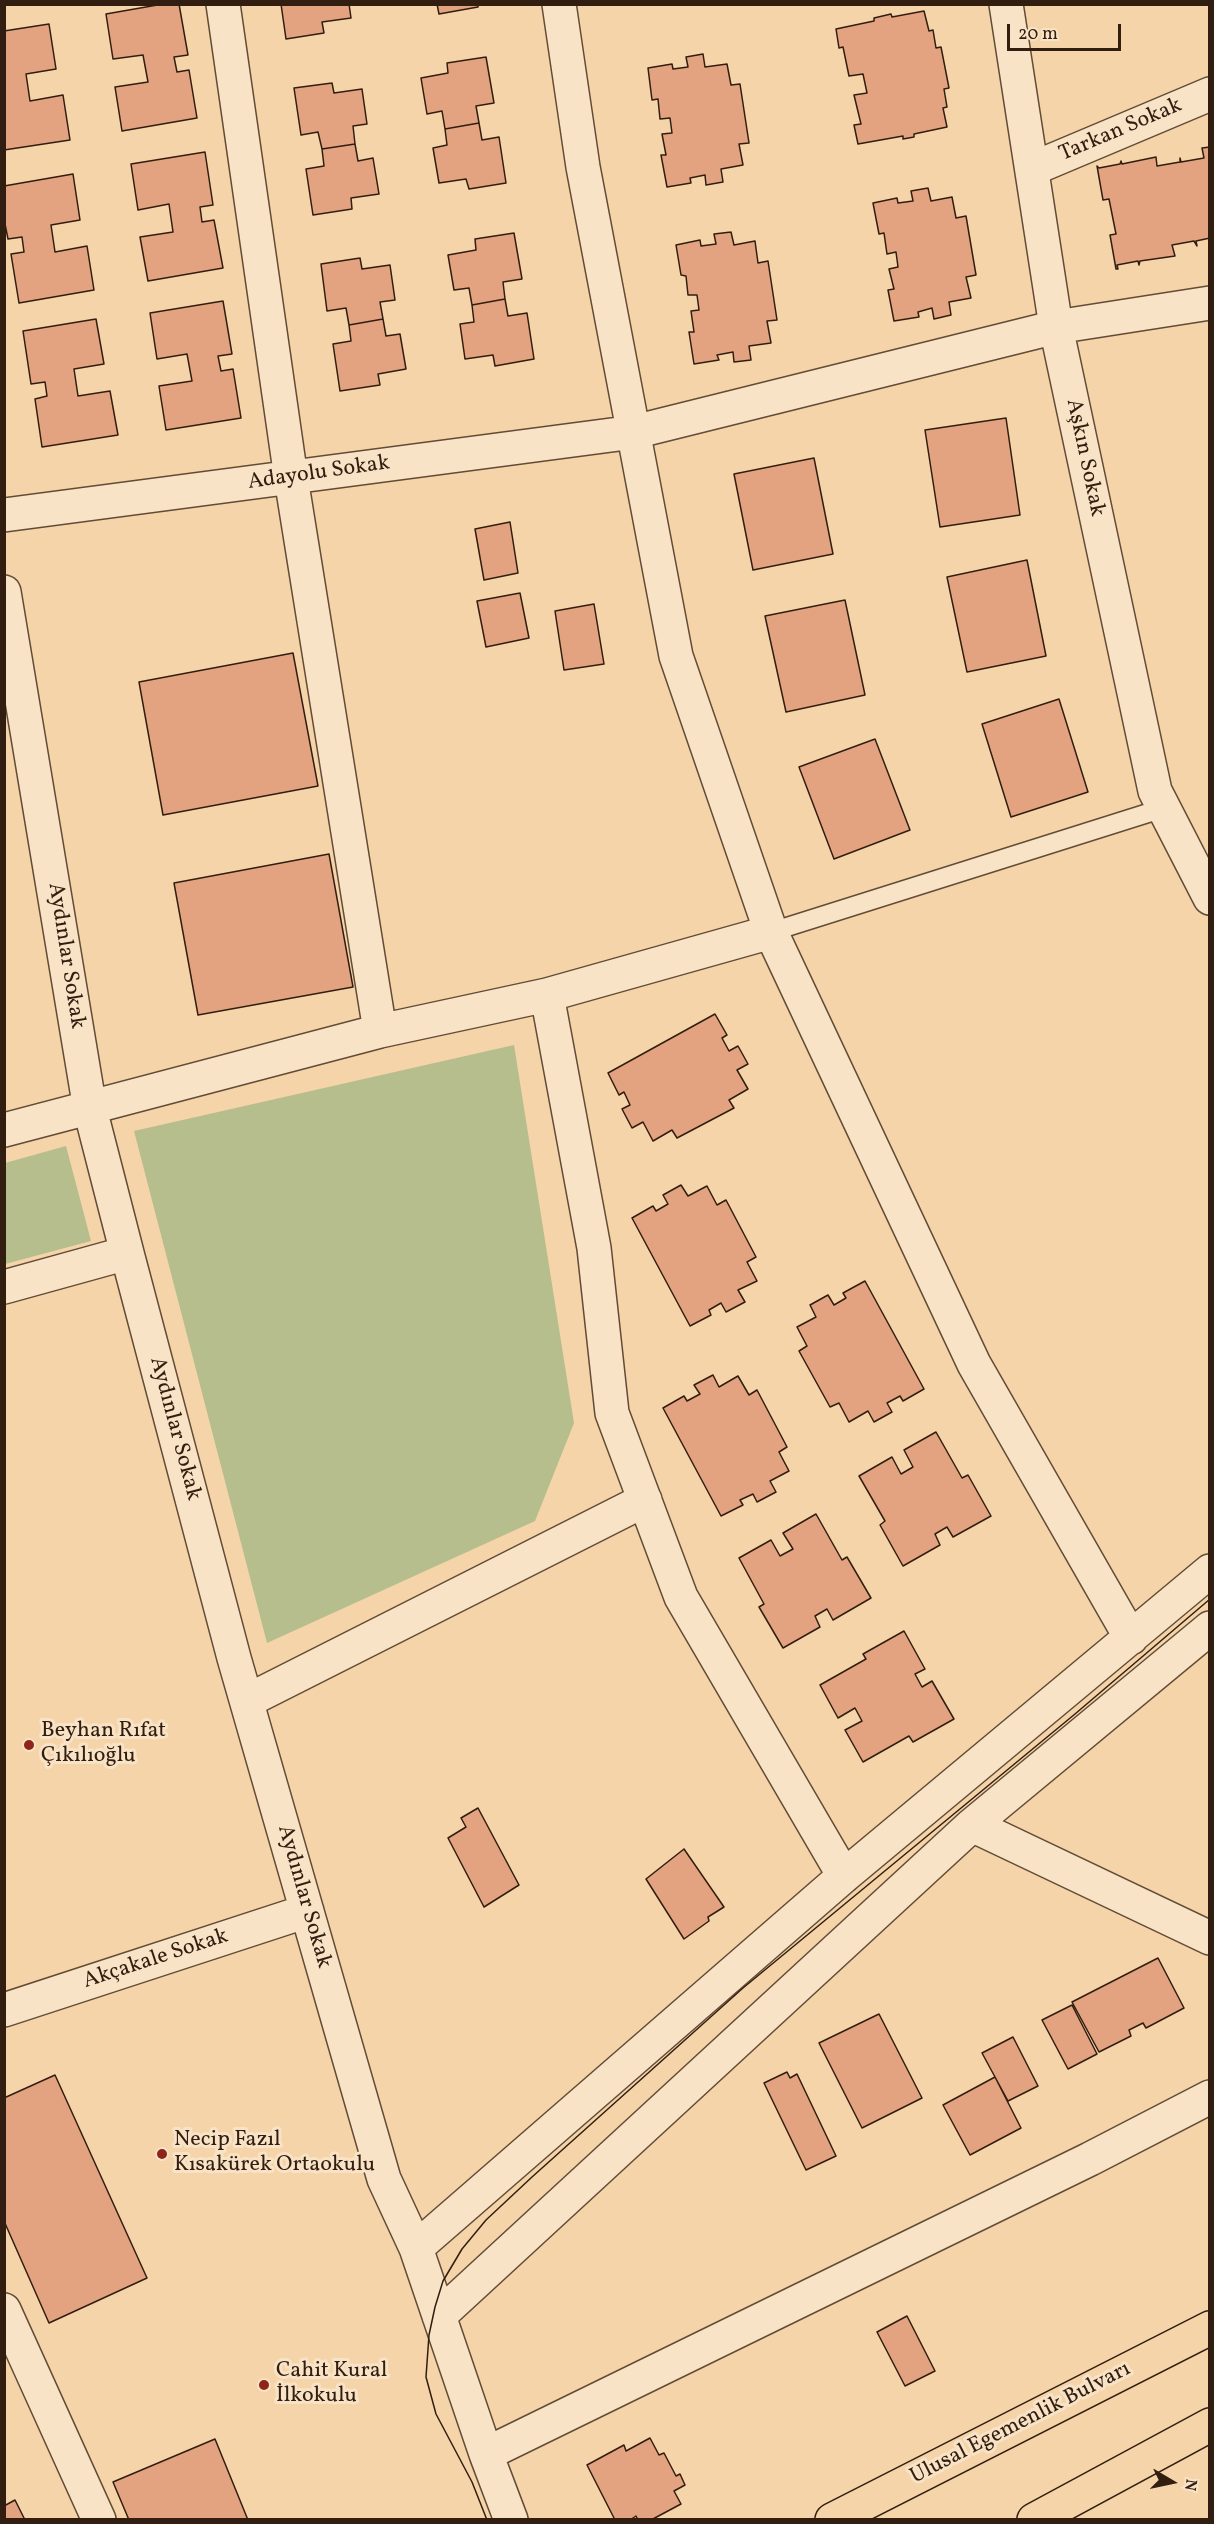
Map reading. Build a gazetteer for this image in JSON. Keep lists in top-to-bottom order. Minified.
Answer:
{"streets":{"main road":["Ulusal Egemenlik Bulvarı"],"street":["Tarkan Sokak","Aşkın Sokak","Adayolu Sokak","Aydınlar Sokak","Akçakale Sokak"]},"crossings":[["Tarkan Sokak","Aşkın Sokak"],["Aşkın Sokak","Adayolu Sokak"],["Aydınlar Sokak","Akçakale Sokak"]],"places":["Beyhan Rıfat Çıkılıoğlu","Necip Fazıl Kısakürek Ortaokulu","Cahit Kural İlkokulu"],"scale_bar":"20 m","north":"right"}
